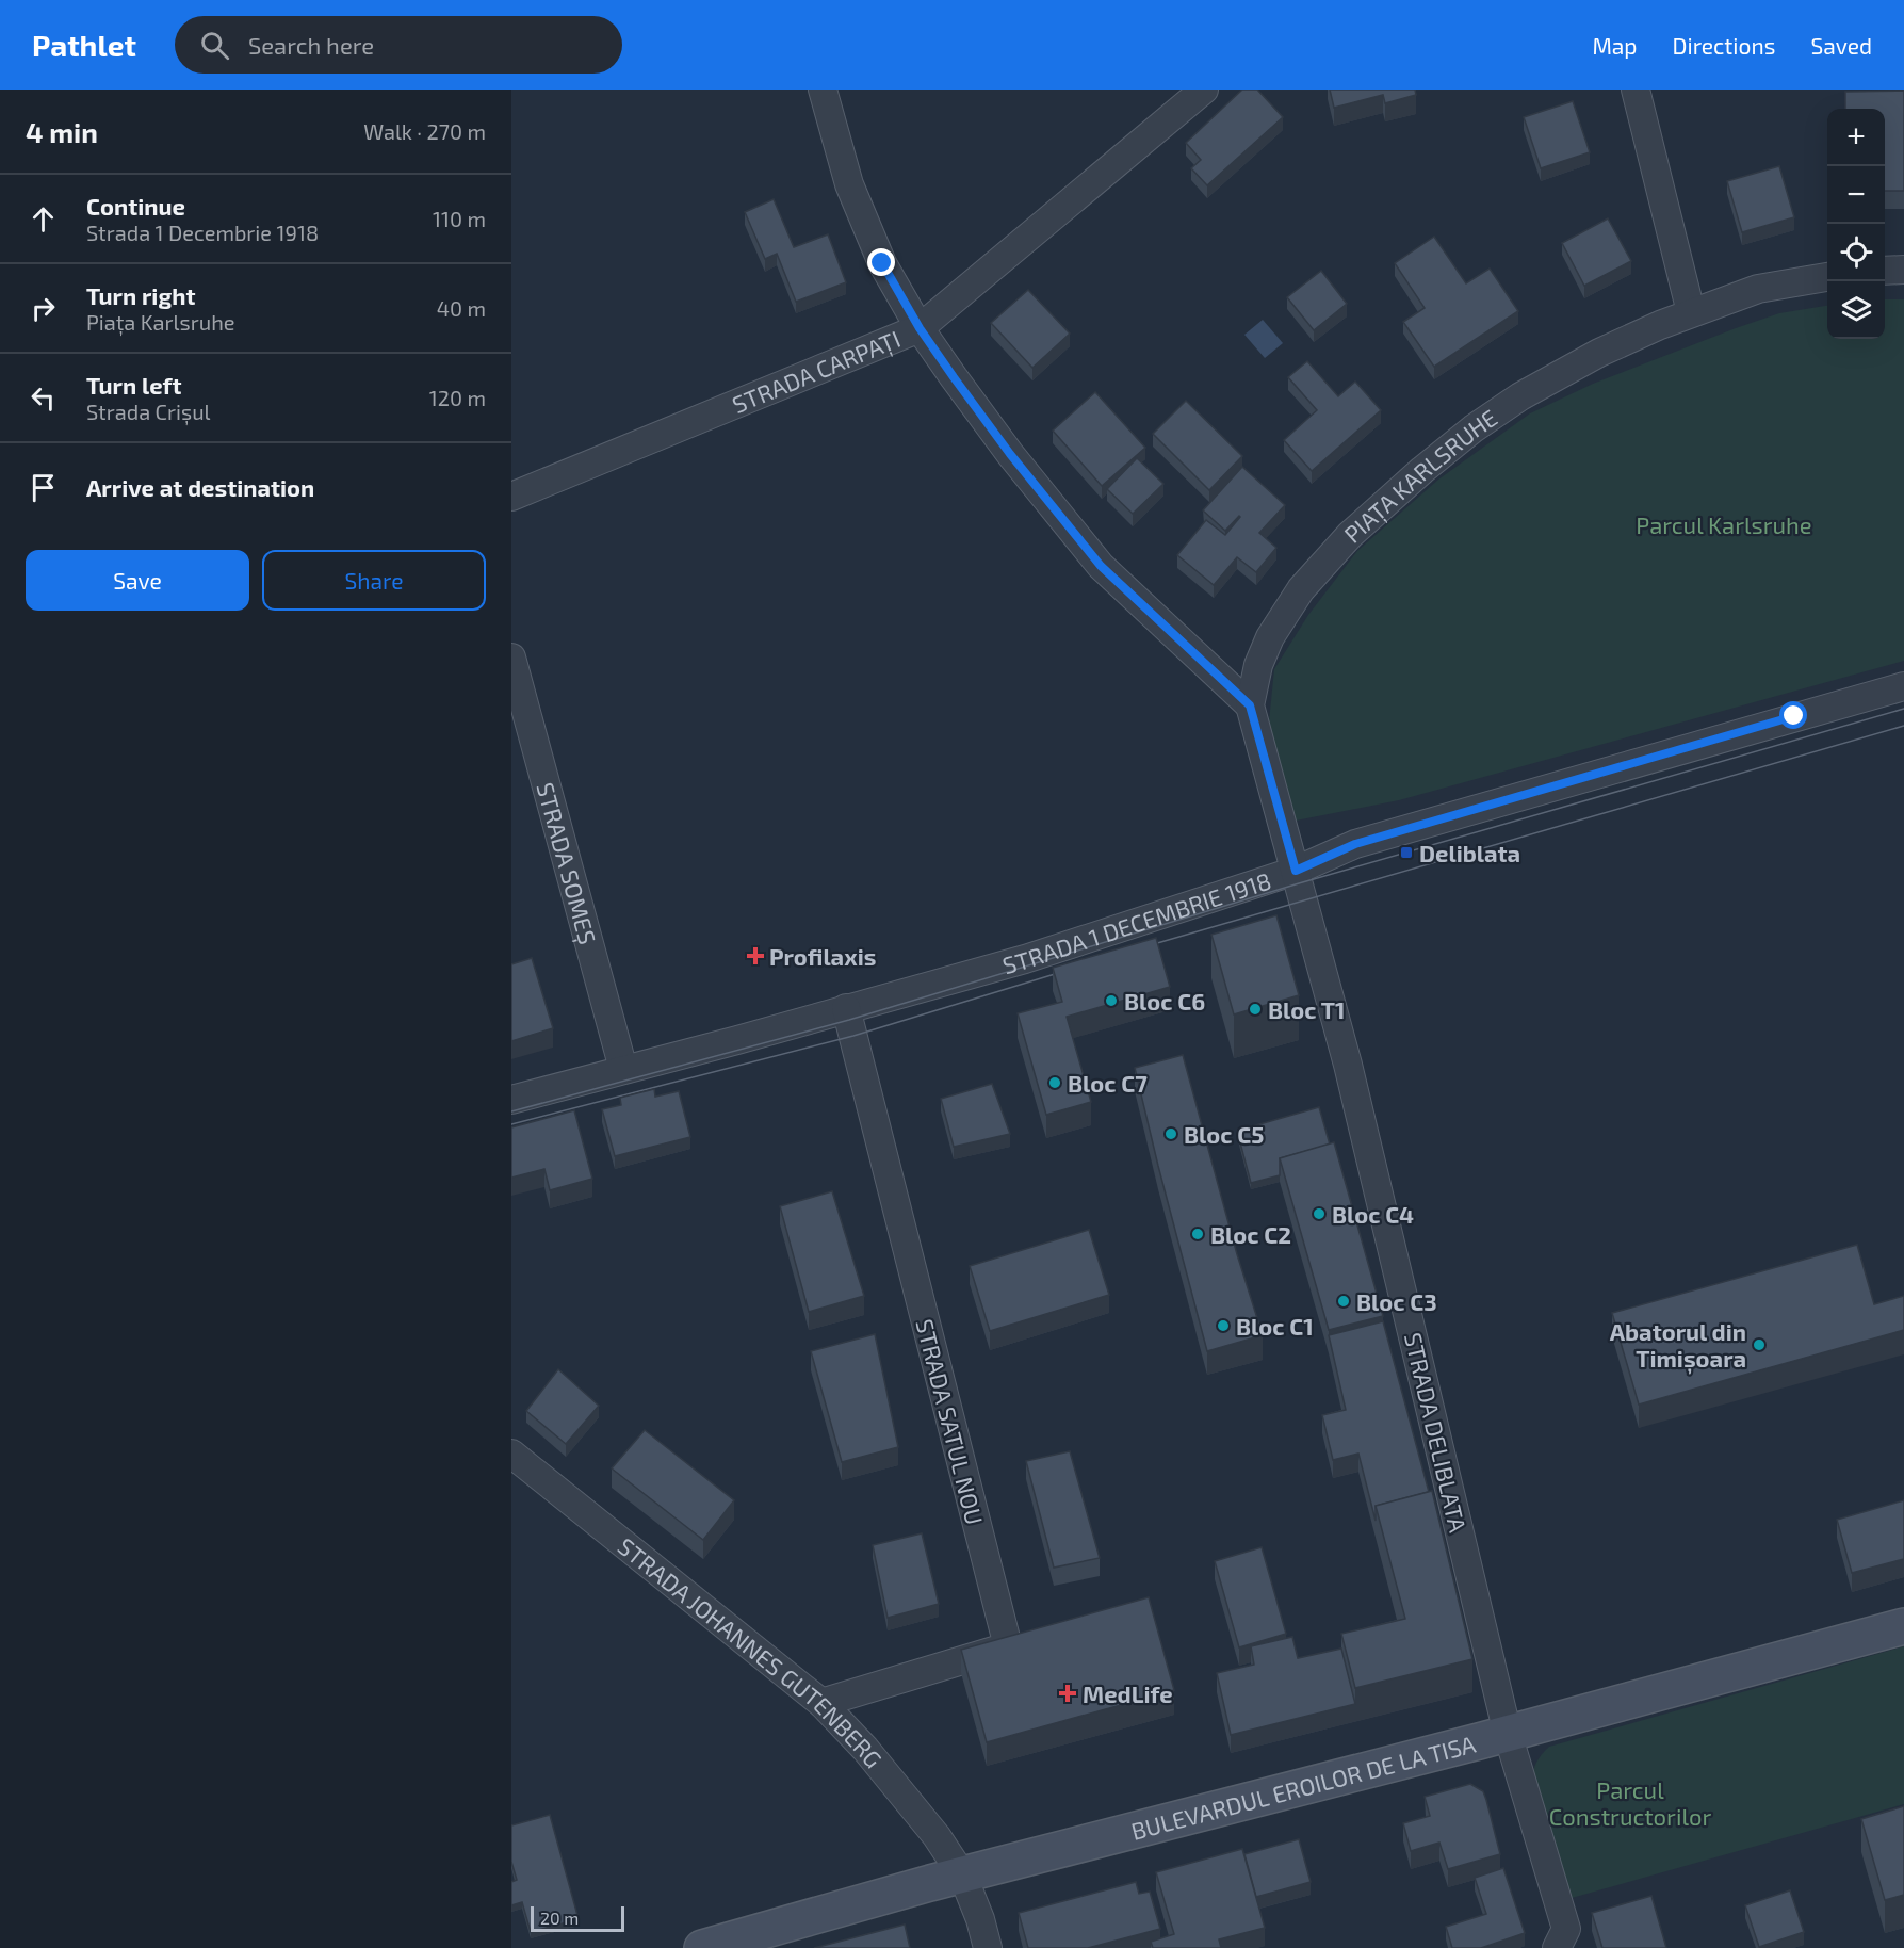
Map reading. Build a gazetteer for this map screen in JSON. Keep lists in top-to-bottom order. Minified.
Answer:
{"streets":{"street":["STRADA CARPAȚI","PIAȚA KARLSRUHE","STRADA SOMEȘ","STRADA 1 DECEMBRIE 1918","STRADA SATUL NOU","STRADA DELIBLATA","STRADA JOHANNES GUTENBERG","BULEVARDUL EROILOR DE LA TISA"]},"crossings":[["PIAȚA KARLSRUHE","STRADA 1 DECEMBRIE 1918"],["PIAȚA KARLSRUHE","STRADA DELIBLATA"],["STRADA SOMEȘ","STRADA 1 DECEMBRIE 1918"],["STRADA 1 DECEMBRIE 1918","STRADA SATUL NOU"],["STRADA 1 DECEMBRIE 1918","STRADA DELIBLATA"],["STRADA SATUL NOU","STRADA JOHANNES GUTENBERG"],["STRADA DELIBLATA","BULEVARDUL EROILOR DE LA TISA"],["STRADA JOHANNES GUTENBERG","BULEVARDUL EROILOR DE LA TISA"]],"parks":["Parcul Karlsruhe","Parcul Constructorilor"],"places":{"transit":["Deliblata"],"health":["Profilaxis","MedLife"],"other":["Bloc C6","Bloc T1","Bloc C7","Bloc C5","Bloc C4","Bloc C2","Bloc C3","Bloc C1","Abatorul din Timișoara"]},"scale_bar":"20 m","page":{"header":"Pathlet","search":"Search here","nav":["Map","Directions","Saved"],"heading":["4 min","Walk · 270 m"],"map_buttons":["+","−"],"list":[["Continue","Strada 1 Decembrie 1918","110 m"],["Turn right","Piața Karlsruhe","40 m"],["Turn left","Strada Crișul","120 m"],"Arrive at destination"],"buttons":["Save","Share"],"scale":"20 m"}}
